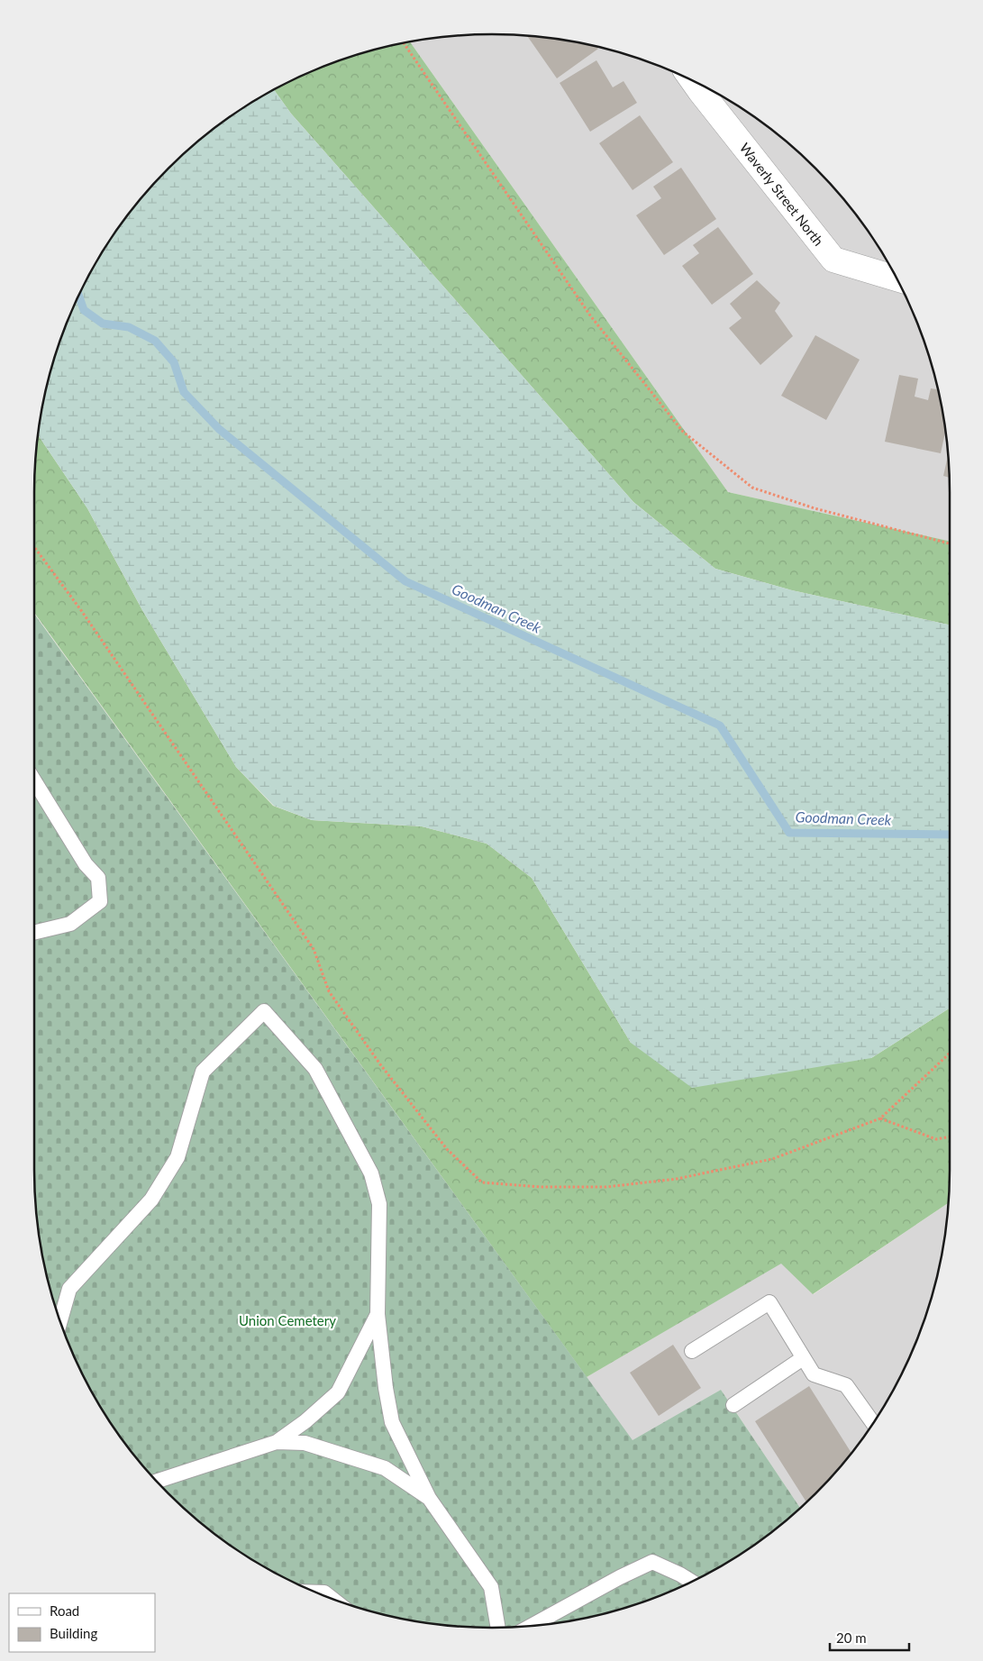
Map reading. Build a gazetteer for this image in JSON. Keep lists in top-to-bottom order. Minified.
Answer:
{"streets":{"street":["Waverly Street North"]},"water":["Goodman Creek"],"parks":["Union Cemetery"],"legend":["Road","Building"],"scale_bar":"20 m"}
